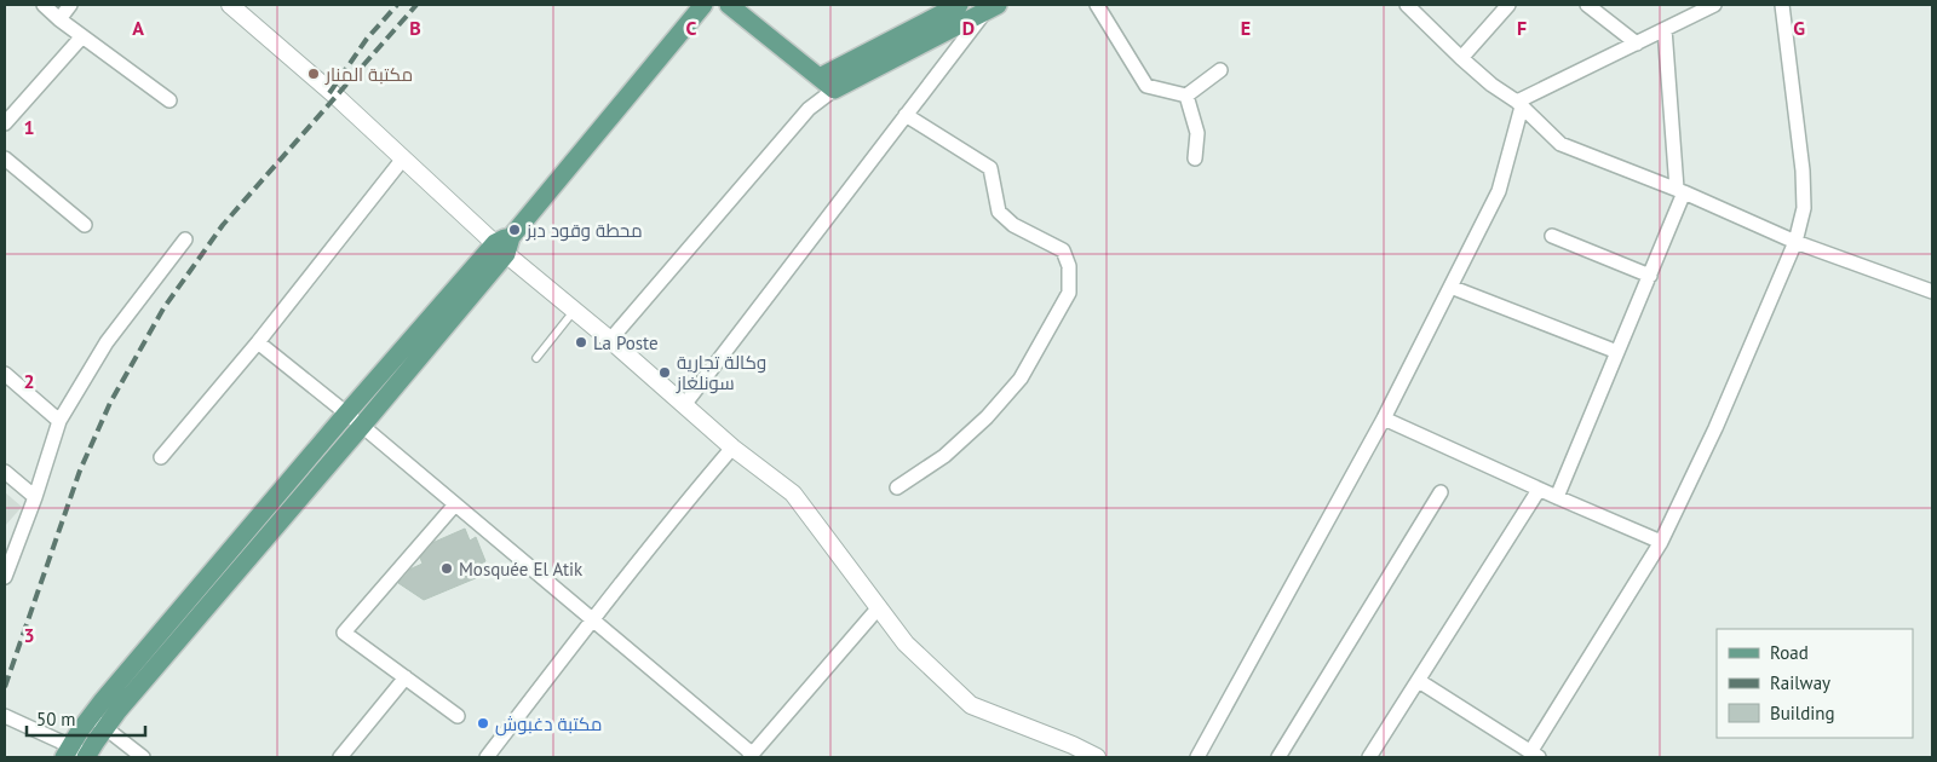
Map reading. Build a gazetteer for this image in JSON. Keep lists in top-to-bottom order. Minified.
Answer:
{"places":["مكتبة المنار","محطة وقود دبز","La Poste","وكالة تجارية سونلغاز","Mosquée El Atik","مكتبة دغبوش"],"legend":["Road","Railway","Building"],"scale_bar":"50 m","grid":{"columns":["A","B","C","D","E","F","G"],"rows":["1","2","3"]}}
